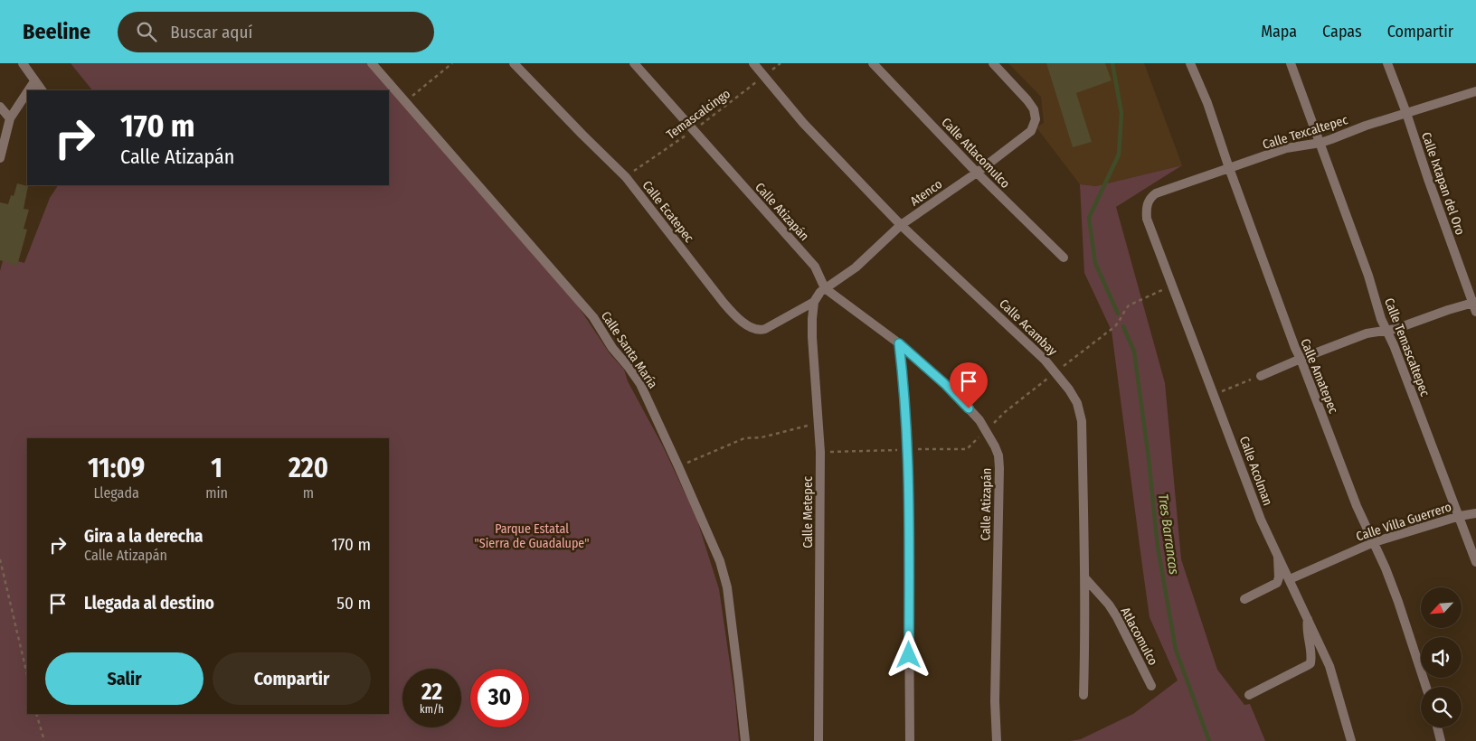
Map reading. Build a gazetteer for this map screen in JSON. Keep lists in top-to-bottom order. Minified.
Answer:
{"streets":{"street":["Calle Texcaltepec","Calle Atlacomulco","Calle Ixtapan del Oro","Atenco","Calle Ecatepec","Calle Atizapán","Calle Acambay","Calle Temascaltepec","Calle Santa María","Calle Amatepec","Calle Acolman","Calle Metepec","Calle Villa Guerrero","Atlacomulco"],"path":["Temascalcingo"]},"crossings":[["Temascalcingo","Calle Ecatepec"],["Temascalcingo","Calle Atizapán"],["Temascalcingo","Calle Acambay"],["Calle Texcaltepec","Calle Ixtapan del Oro"],["Calle Texcaltepec","Calle Temascaltepec"],["Calle Texcaltepec","Calle Amatepec"],["Calle Texcaltepec","Calle Acolman"],["Calle Atlacomulco","Atenco"],["Atenco","Calle Atizapán"],["Atenco","Calle Acambay"],["Calle Ecatepec","Calle Metepec"],["Calle Acambay","Atlacomulco"],["Calle Temascaltepec","Calle Villa Guerrero"],["Calle Amatepec","Calle Villa Guerrero"],["Calle Acolman","Calle Villa Guerrero"]],"water":["Tres Barrancas"],"parks":["Parque Estatal \"Sierra de Guadalupe\""],"north":"bottom left","page":{"header":"Beeline","search":"Buscar aquí","nav":["Mapa","Capas","Compartir"],"turn":["170 m","Calle Atizapán"],"eta":["11:09","Llegada","1","min","220","m"],"list":[{"name":"Gira a la derecha","note":"Calle Atizapán","value":"170 m"},{"name":"Llegada al destino","value":"50 m"}],"buttons":["Salir","Compartir"],"speed":"22 km/h","limit":"30"}}
